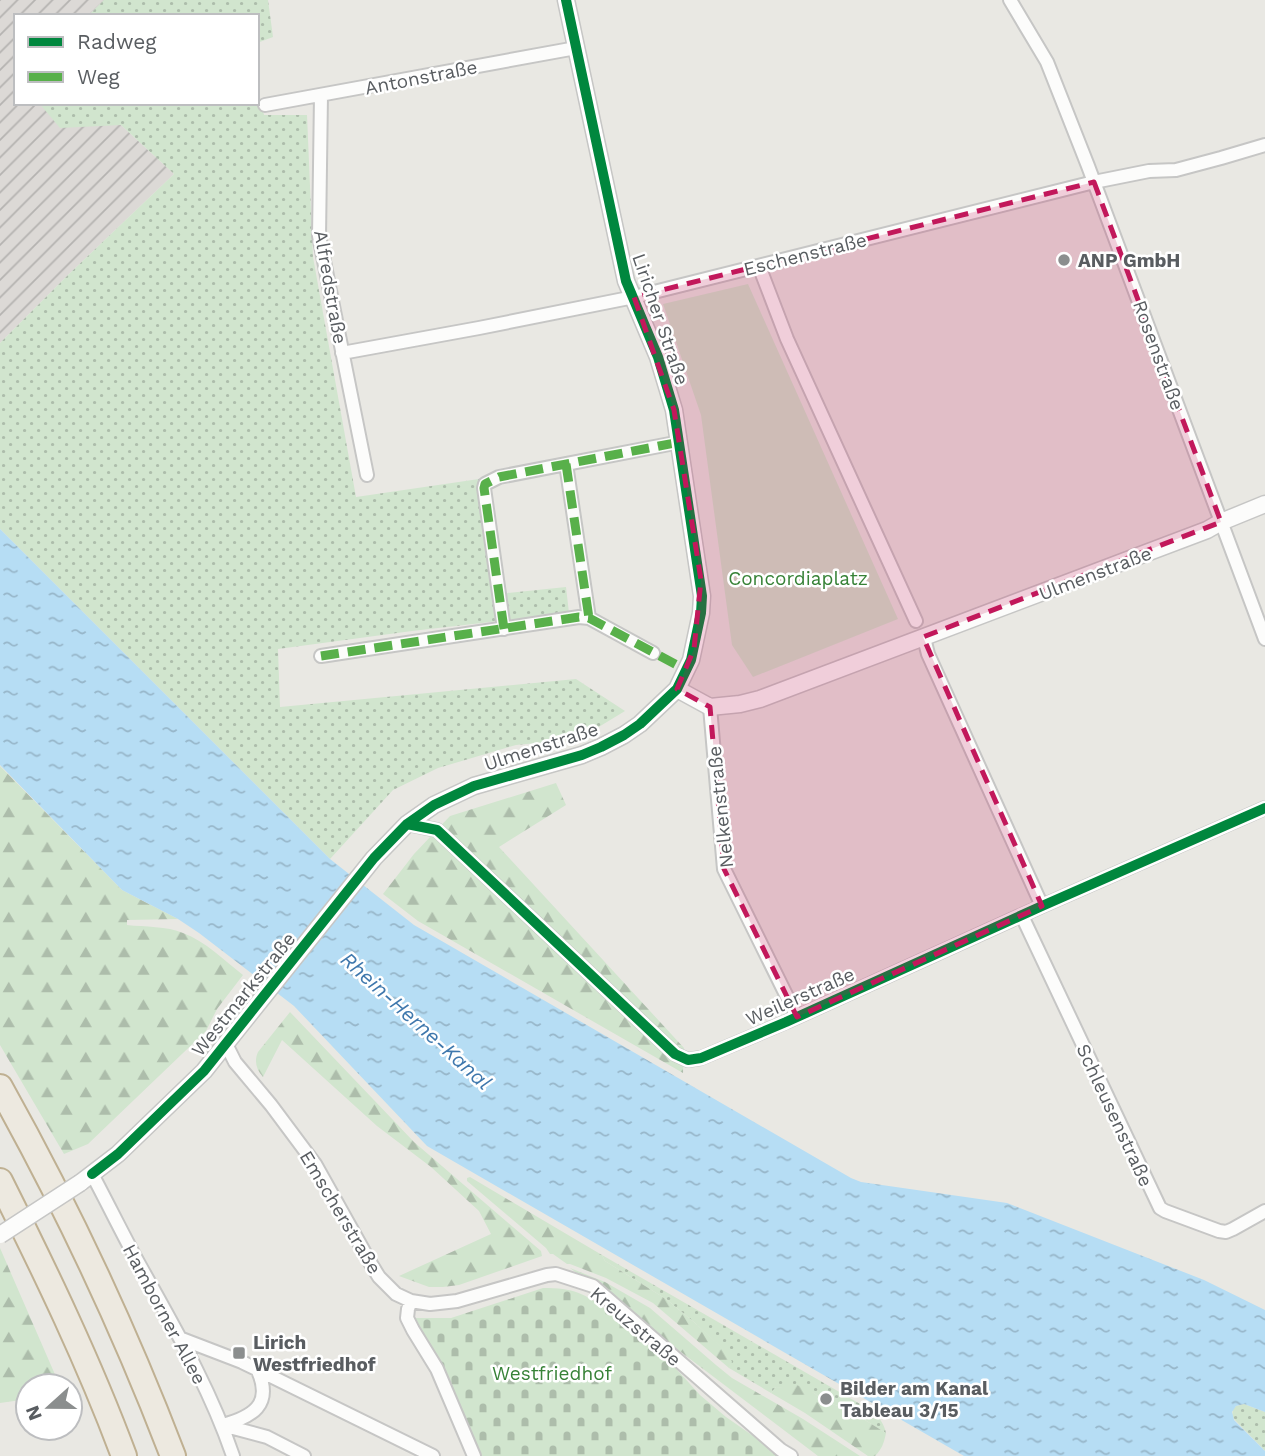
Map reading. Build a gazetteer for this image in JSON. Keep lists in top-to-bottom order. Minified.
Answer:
{"streets":{"street":["Antonstraße","Eschenstraße","Alfredstraße","Liricher Straße","Rosenstraße","Ulmenstraße","Nelkenstraße","Westmarkstraße","Weilerstraße","Schleusenstraße","Emscherstraße","Hamborner Allee","Kreuzstraße"]},"crossings":[["Antonstraße","Alfredstraße"],["Antonstraße","Liricher Straße"],["Eschenstraße","Alfredstraße"],["Eschenstraße","Liricher Straße"],["Eschenstraße","Rosenstraße"],["Liricher Straße","Ulmenstraße"],["Rosenstraße","Ulmenstraße"],["Ulmenstraße","Nelkenstraße"],["Ulmenstraße","Westmarkstraße"],["Ulmenstraße","Weilerstraße"],["Nelkenstraße","Weilerstraße"],["Westmarkstraße","Weilerstraße"],["Westmarkstraße","Emscherstraße"],["Westmarkstraße","Hamborner Allee"],["Weilerstraße","Schleusenstraße"],["Emscherstraße","Kreuzstraße"]],"water":["Rhein-Herne-Kanal"],"parks":["Concordiaplatz","Westfriedhof"],"places":{"other":["ANP GmbH","Bilder am Kanal Tableau 3/15"],"transit":["Lirich Westfriedhof"]},"legend":["Radweg","Weg"],"north":"left"}
